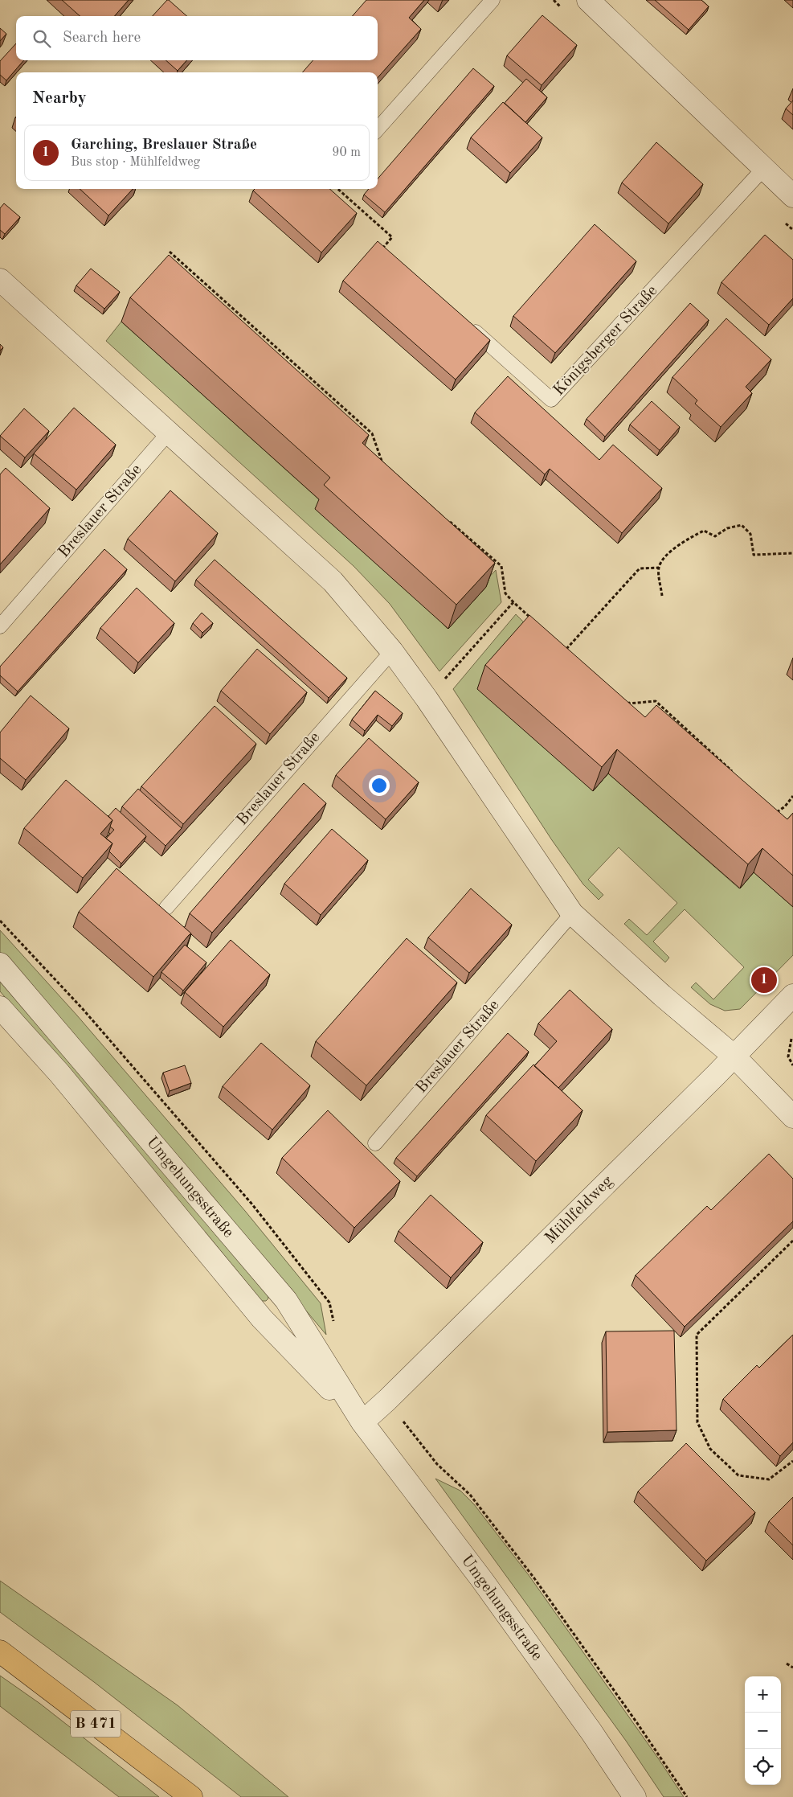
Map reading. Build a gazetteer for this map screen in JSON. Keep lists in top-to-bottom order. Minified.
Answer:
{"streets":{"main road":["B 471"],"street":["Umgehungsstraße","Mühlfeldweg"],"lane":["Königsberger Straße","Breslauer Straße"]},"crossings":[["Umgehungsstraße","Mühlfeldweg"]],"page":{"search":"Search here","heading":"Nearby","list":[{"mark":"1","name":"Garching, Breslauer Straße","note":"Bus stop · Mühlfeldweg","value":"90 m"}],"pins":"1","map_buttons":["+","−"]}}
